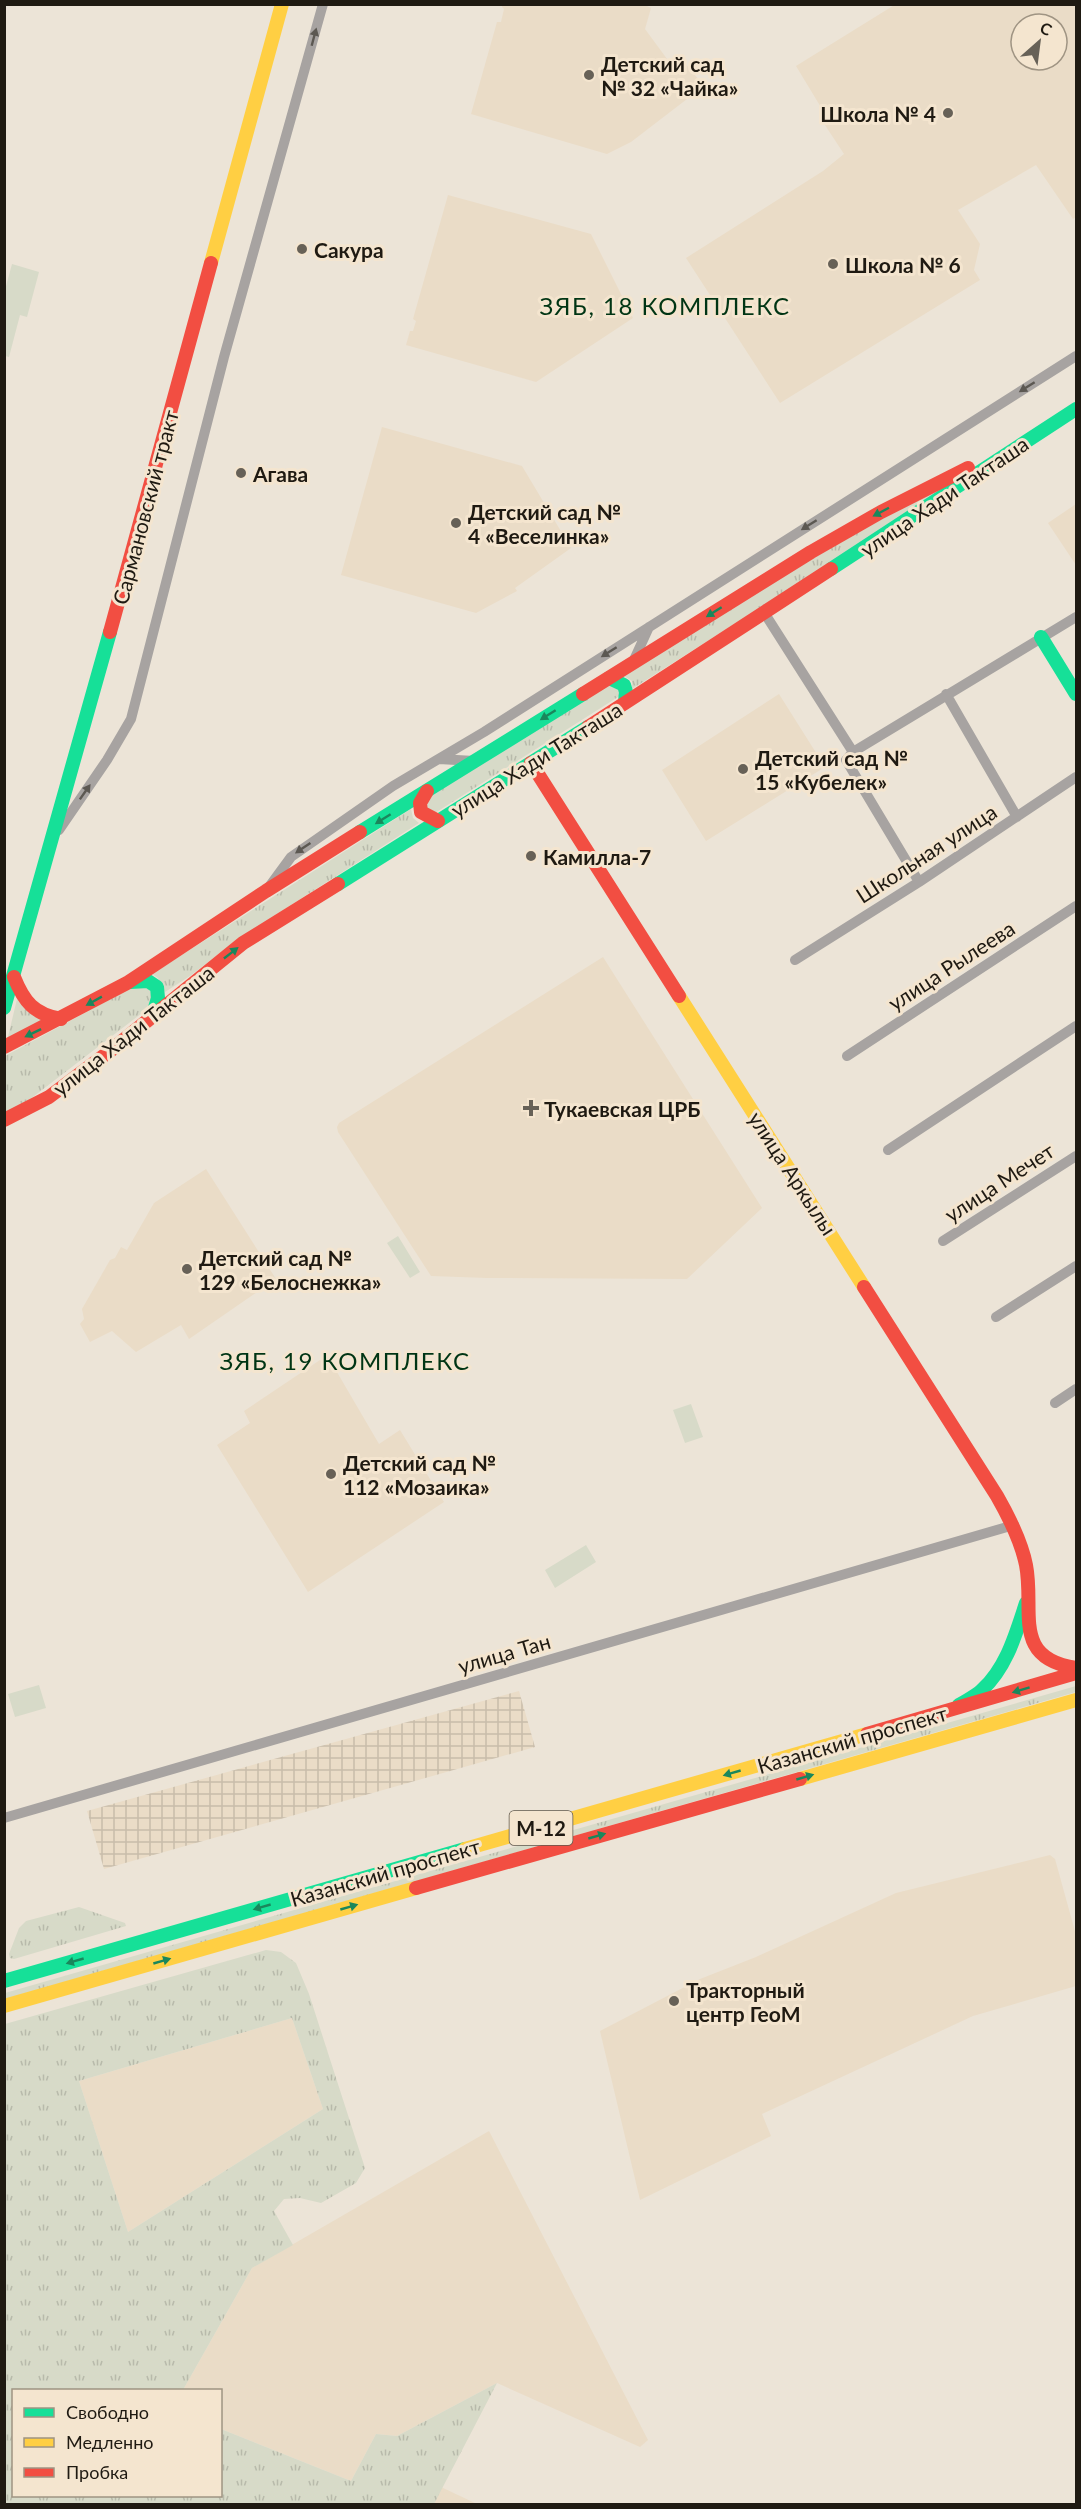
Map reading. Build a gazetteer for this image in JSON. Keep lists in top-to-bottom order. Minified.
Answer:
{"streets":{"main road":["улица Хади Такташа","Сармановский тракт","улица Аркылы","Казанский проспект","М-12"],"street":["Школьная улица","улица Рылеева","улица Мечет","улица Тан"]},"crossings":[["улица Хади Такташа","улица Аркылы"],["улица Аркылы","улица Тан"],["улица Аркылы","Казанский проспект"]],"districts":["ЗЯБ, 18 КОМПЛЕКС","ЗЯБ, 19 КОМПЛЕКС"],"places":{"other":["Детский сад № 32 «Чайка»","Школа № 4","Сакура","Школа № 6","Агава","Детский сад № 4 «Веселинка»","Детский сад № 15 «Кубелек»","Камилла-7","Детский сад № 129 «Белоснежка»","Детский сад № 112 «Мозаика»","Тракторный центр ГеоМ"],"health":["Тукаевская ЦРБ"]},"legend":["Свободно","Медленно","Пробка"],"north":"top right"}
